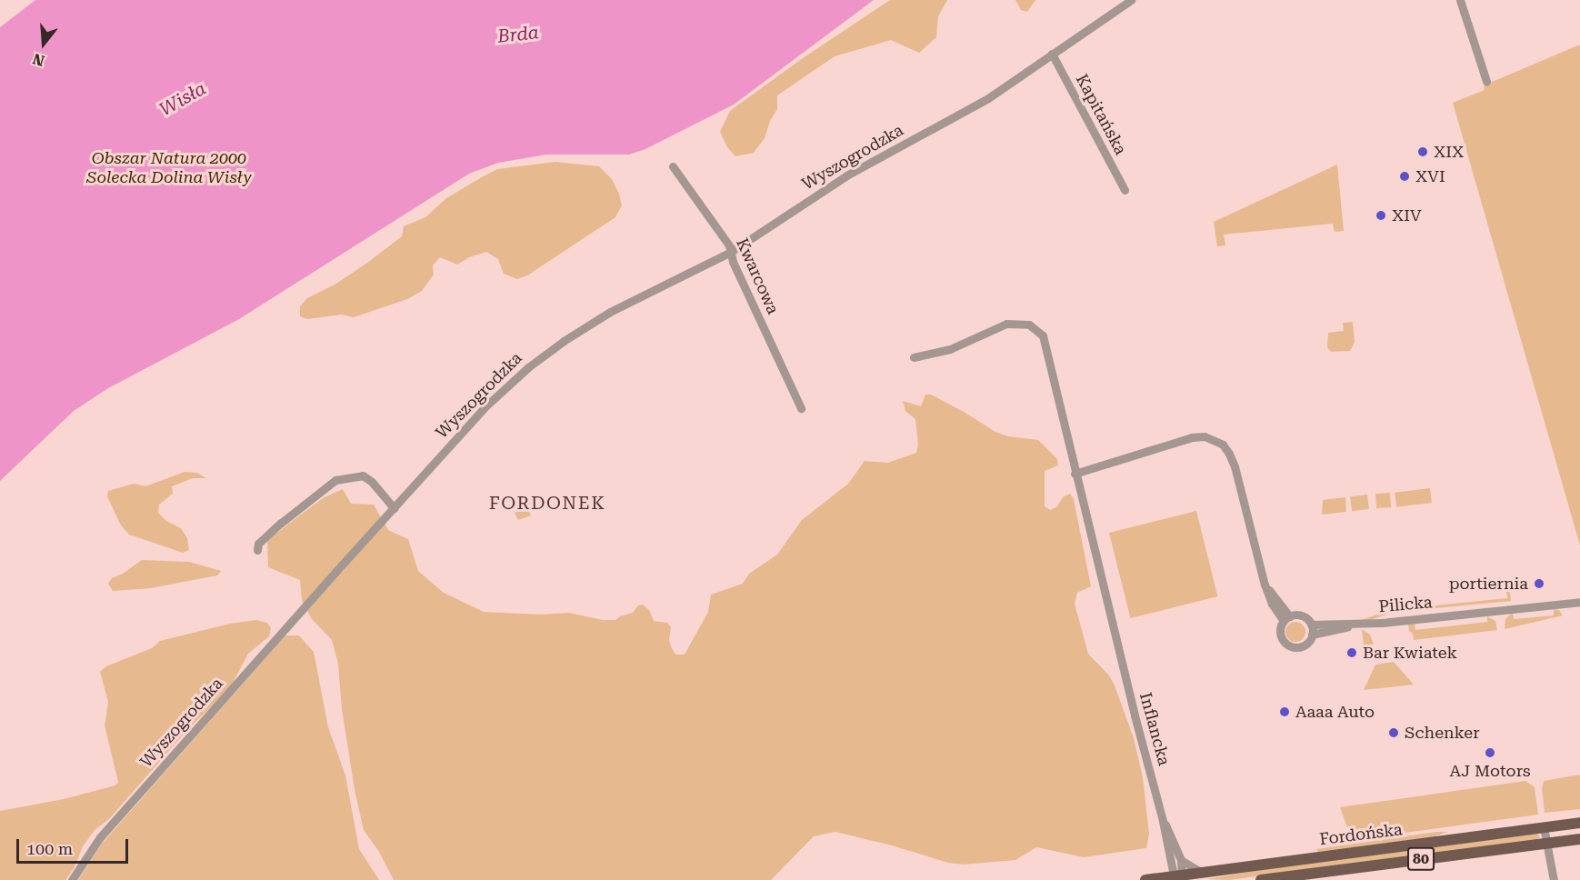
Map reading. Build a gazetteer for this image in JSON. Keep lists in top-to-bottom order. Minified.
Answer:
{"streets":{"main road":["Fordońska","80"],"street":["Kapitańska","Wyszogrodzka","Kwarcowa","Pilicka","Inflancka"]},"crossings":[["Kapitańska","Wyszogrodzka"],["Wyszogrodzka","Kwarcowa"],["Inflancka","Fordońska"]],"districts":["FORDONEK"],"water":["Brda","Wisła"],"parks":["Obszar Natura 2000 Solecka Dolina Wisły"],"places":["XIX","XVI","XIV","portiernia","Bar Kwiatek","Aaaa Auto","Schenker","AJ Motors"],"scale_bar":"100 m","north":"bottom"}
